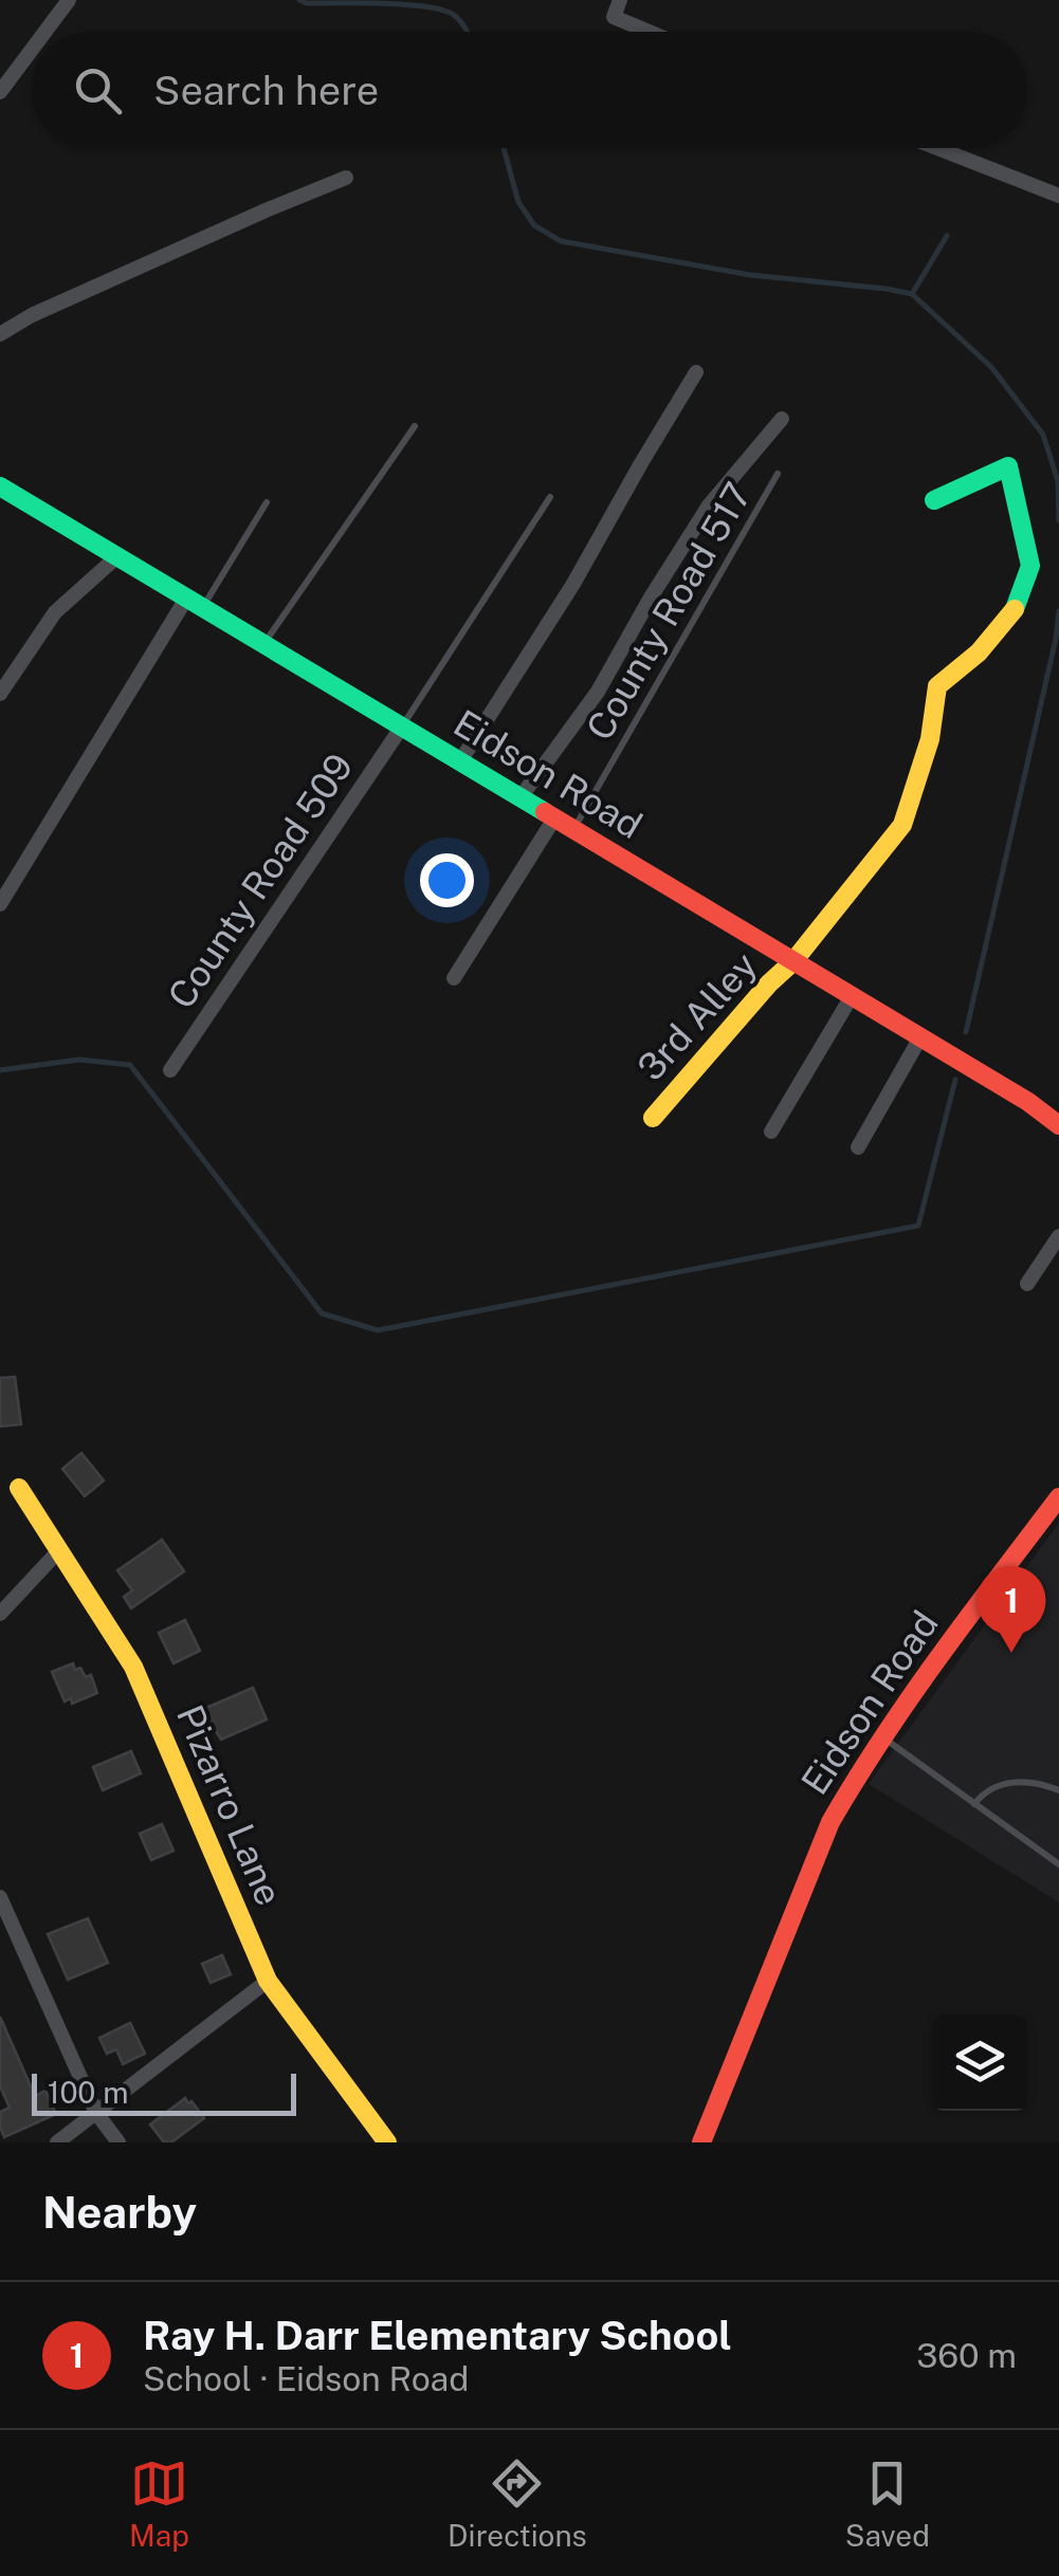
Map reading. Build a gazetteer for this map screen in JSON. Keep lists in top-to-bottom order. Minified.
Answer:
{"streets":{"street":["Eidson Road","County Road 509","3rd Alley","Pizarro Lane"],"lane":["County Road 517"]},"crossings":[["County Road 517","Eidson Road"],["Eidson Road","County Road 509"],["Eidson Road","3rd Alley"]],"scale_bar":"100 m","page":{"search":"Search here","pins":"1","scale":"100 m","heading":"Nearby","list":[{"mark":"1","name":"Ray H. Darr Elementary School","note":"School · Eidson Road","value":"360 m"}],"nav":["Map","Directions","Saved"]}}
